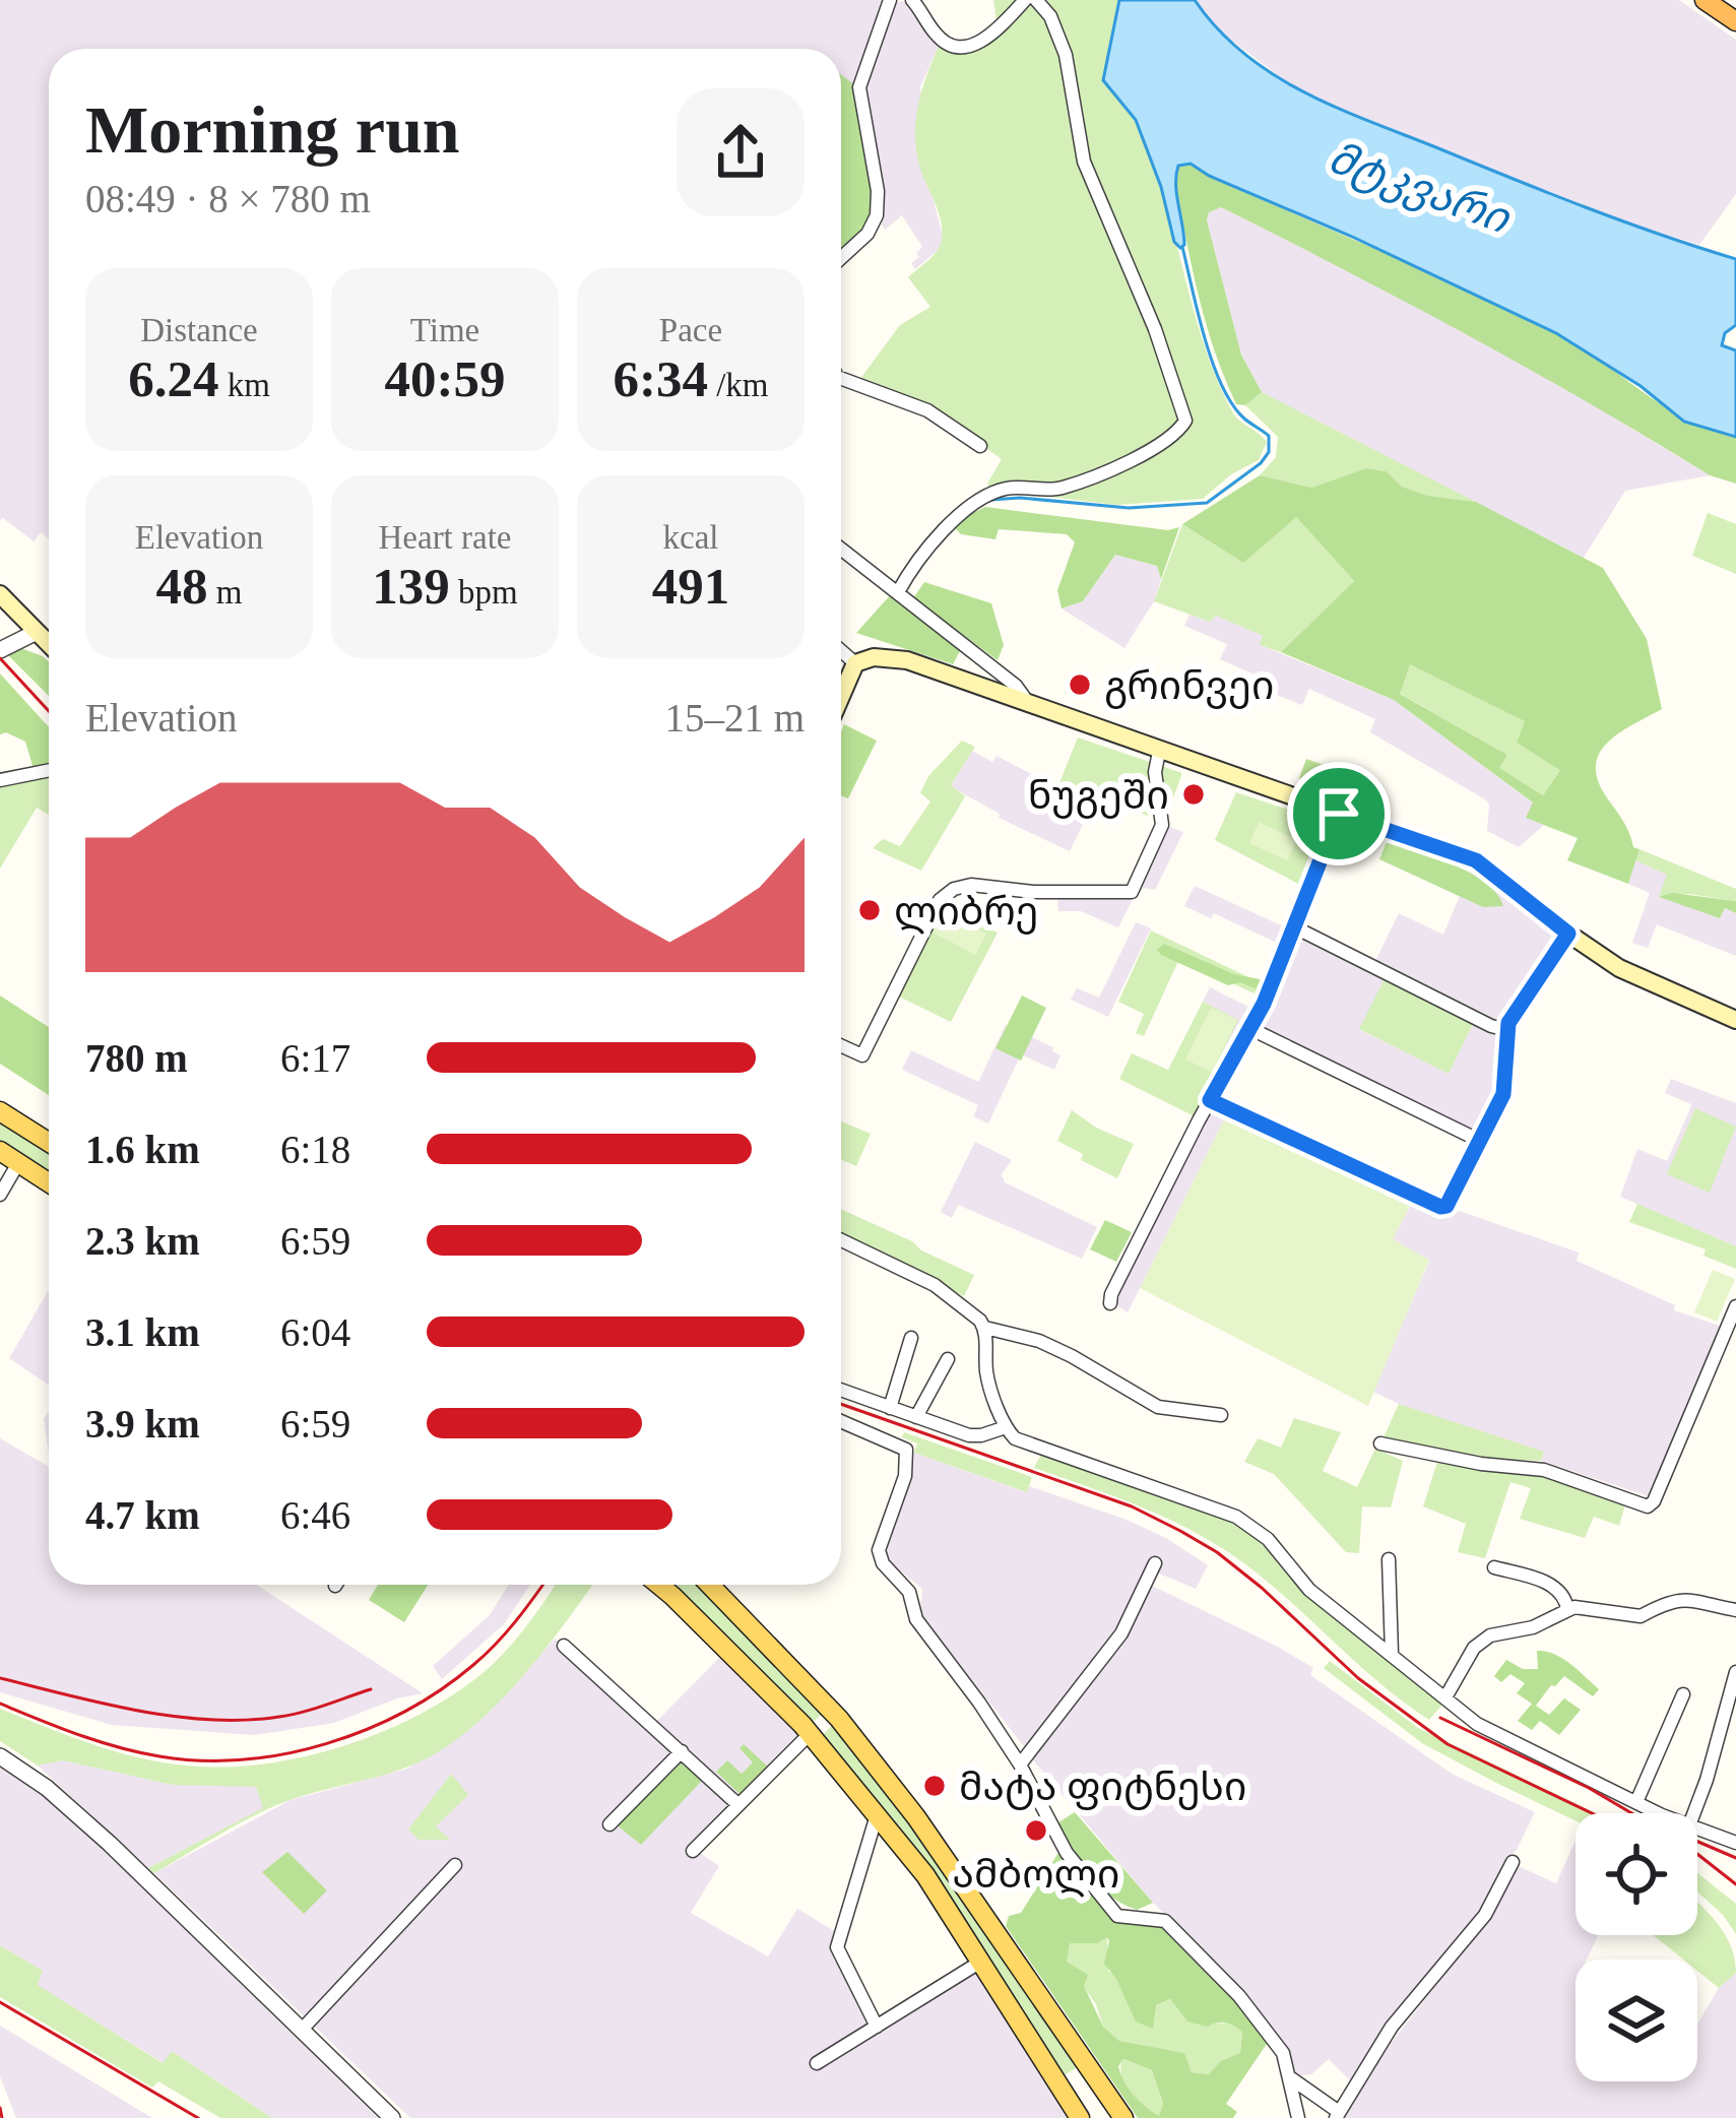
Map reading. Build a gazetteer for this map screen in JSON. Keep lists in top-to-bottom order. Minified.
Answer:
{"water":["მტკვარი"],"places":["გრინვეი","ნუგეში","ლიბრე","მატა ფიტნესი","ამბოლი"],"page":{"heading":["Morning run","08:49 · 8 × 780 m"],"stats":[["Distance","6.24 km"],["Time","40:59"],["Pace","6:34 /km"],["Elevation","48 m"],["Heart rate","139 bpm"],["kcal","491"]],"chart":["Elevation","15–21 m"],"list":[{"name":"780 m","note":"6:17"},{"name":"1.6 km","note":"6:18"},{"name":"2.3 km","note":"6:59"},{"name":"3.1 km","note":"6:04"},{"name":"3.9 km","note":"6:59"},{"name":"4.7 km","note":"6:46"}]}}
